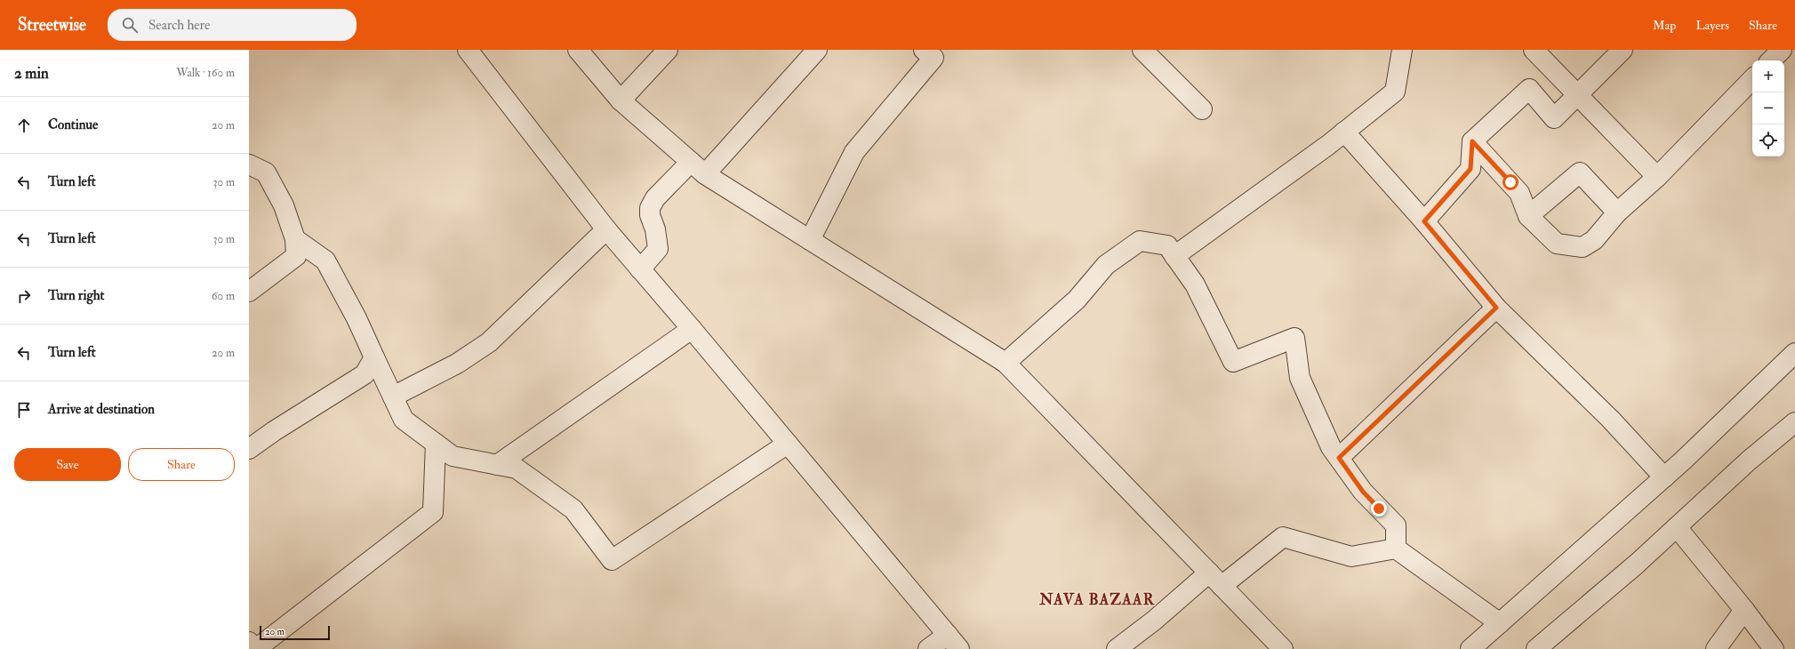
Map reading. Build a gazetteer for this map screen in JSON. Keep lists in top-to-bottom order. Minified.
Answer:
{"districts":["NAVA BAZAAR"],"scale_bar":"20 m","page":{"header":"Streetwise","search":"Search here","nav":["Map","Layers","Share"],"heading":["2 min","Walk · 160 m"],"map_buttons":["+","−"],"list":[["Continue","20 m"],["Turn left","30 m"],["Turn left","30 m"],["Turn right","60 m"],["Turn left","20 m"],"Arrive at destination"],"buttons":["Save","Share"],"scale":"20 m"}}
